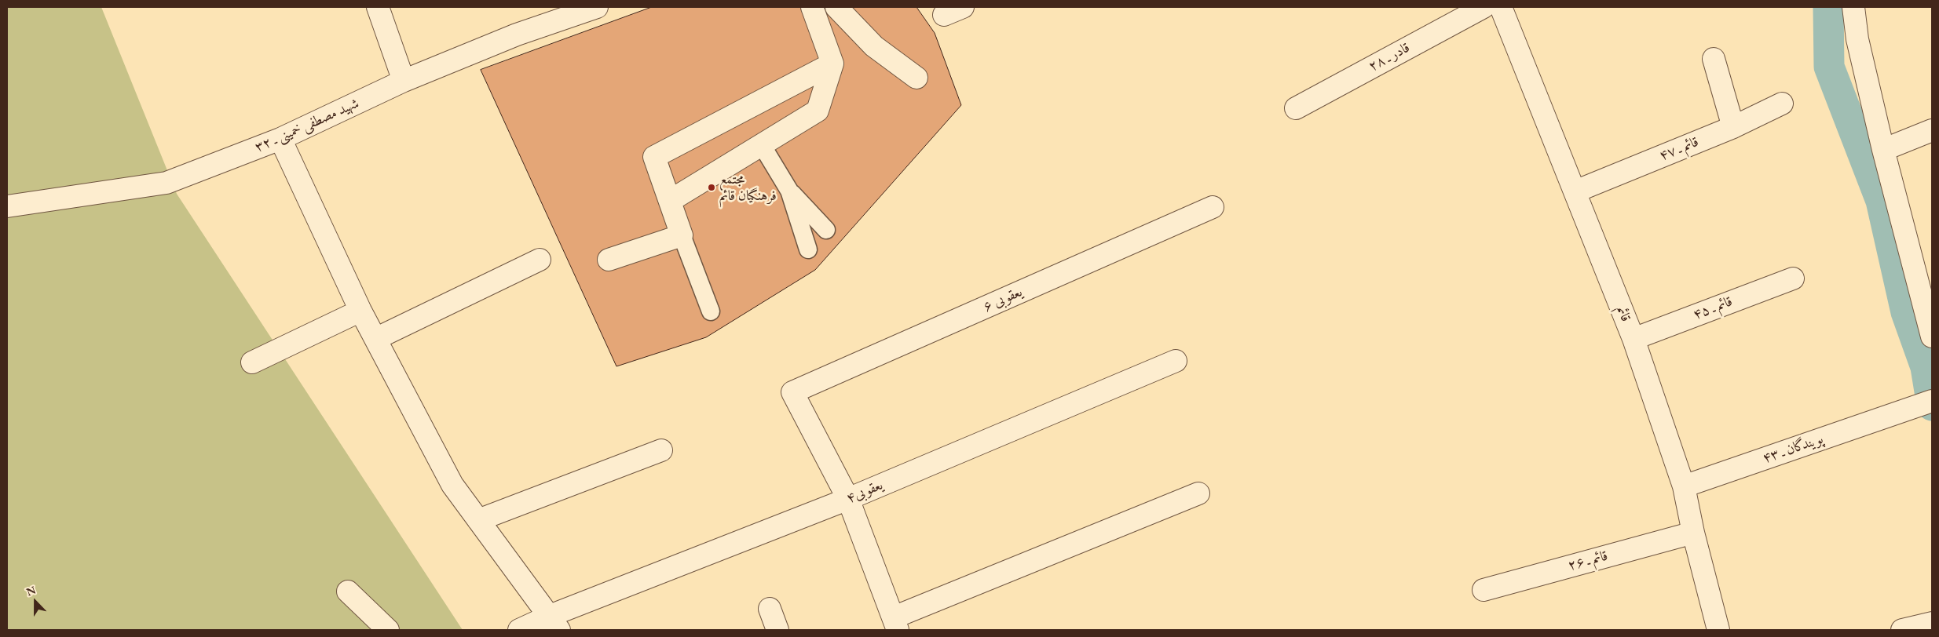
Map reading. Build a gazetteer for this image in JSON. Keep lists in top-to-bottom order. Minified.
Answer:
{"streets":{"street":["قادر ـ ۲۸","شهید مصطفی خمینی ـ ۳۲","قائم ـ ۴۷","یعقوبی ۶","قائم ـ ۴۵","قائم","پویندگان ـ ۴۳","یعقوبی۴","قائم ـ ۲۶"]},"crossings":[["قائم ـ ۴۷","قائم"],["یعقوبی ۶","یعقوبی۴"],["قائم ـ ۴۵","قائم"],["قائم","پویندگان ـ ۴۳"],["قائم","قائم ـ ۲۶"]],"places":["مجتمع فرهنگیان قائم"],"north":"top"}
